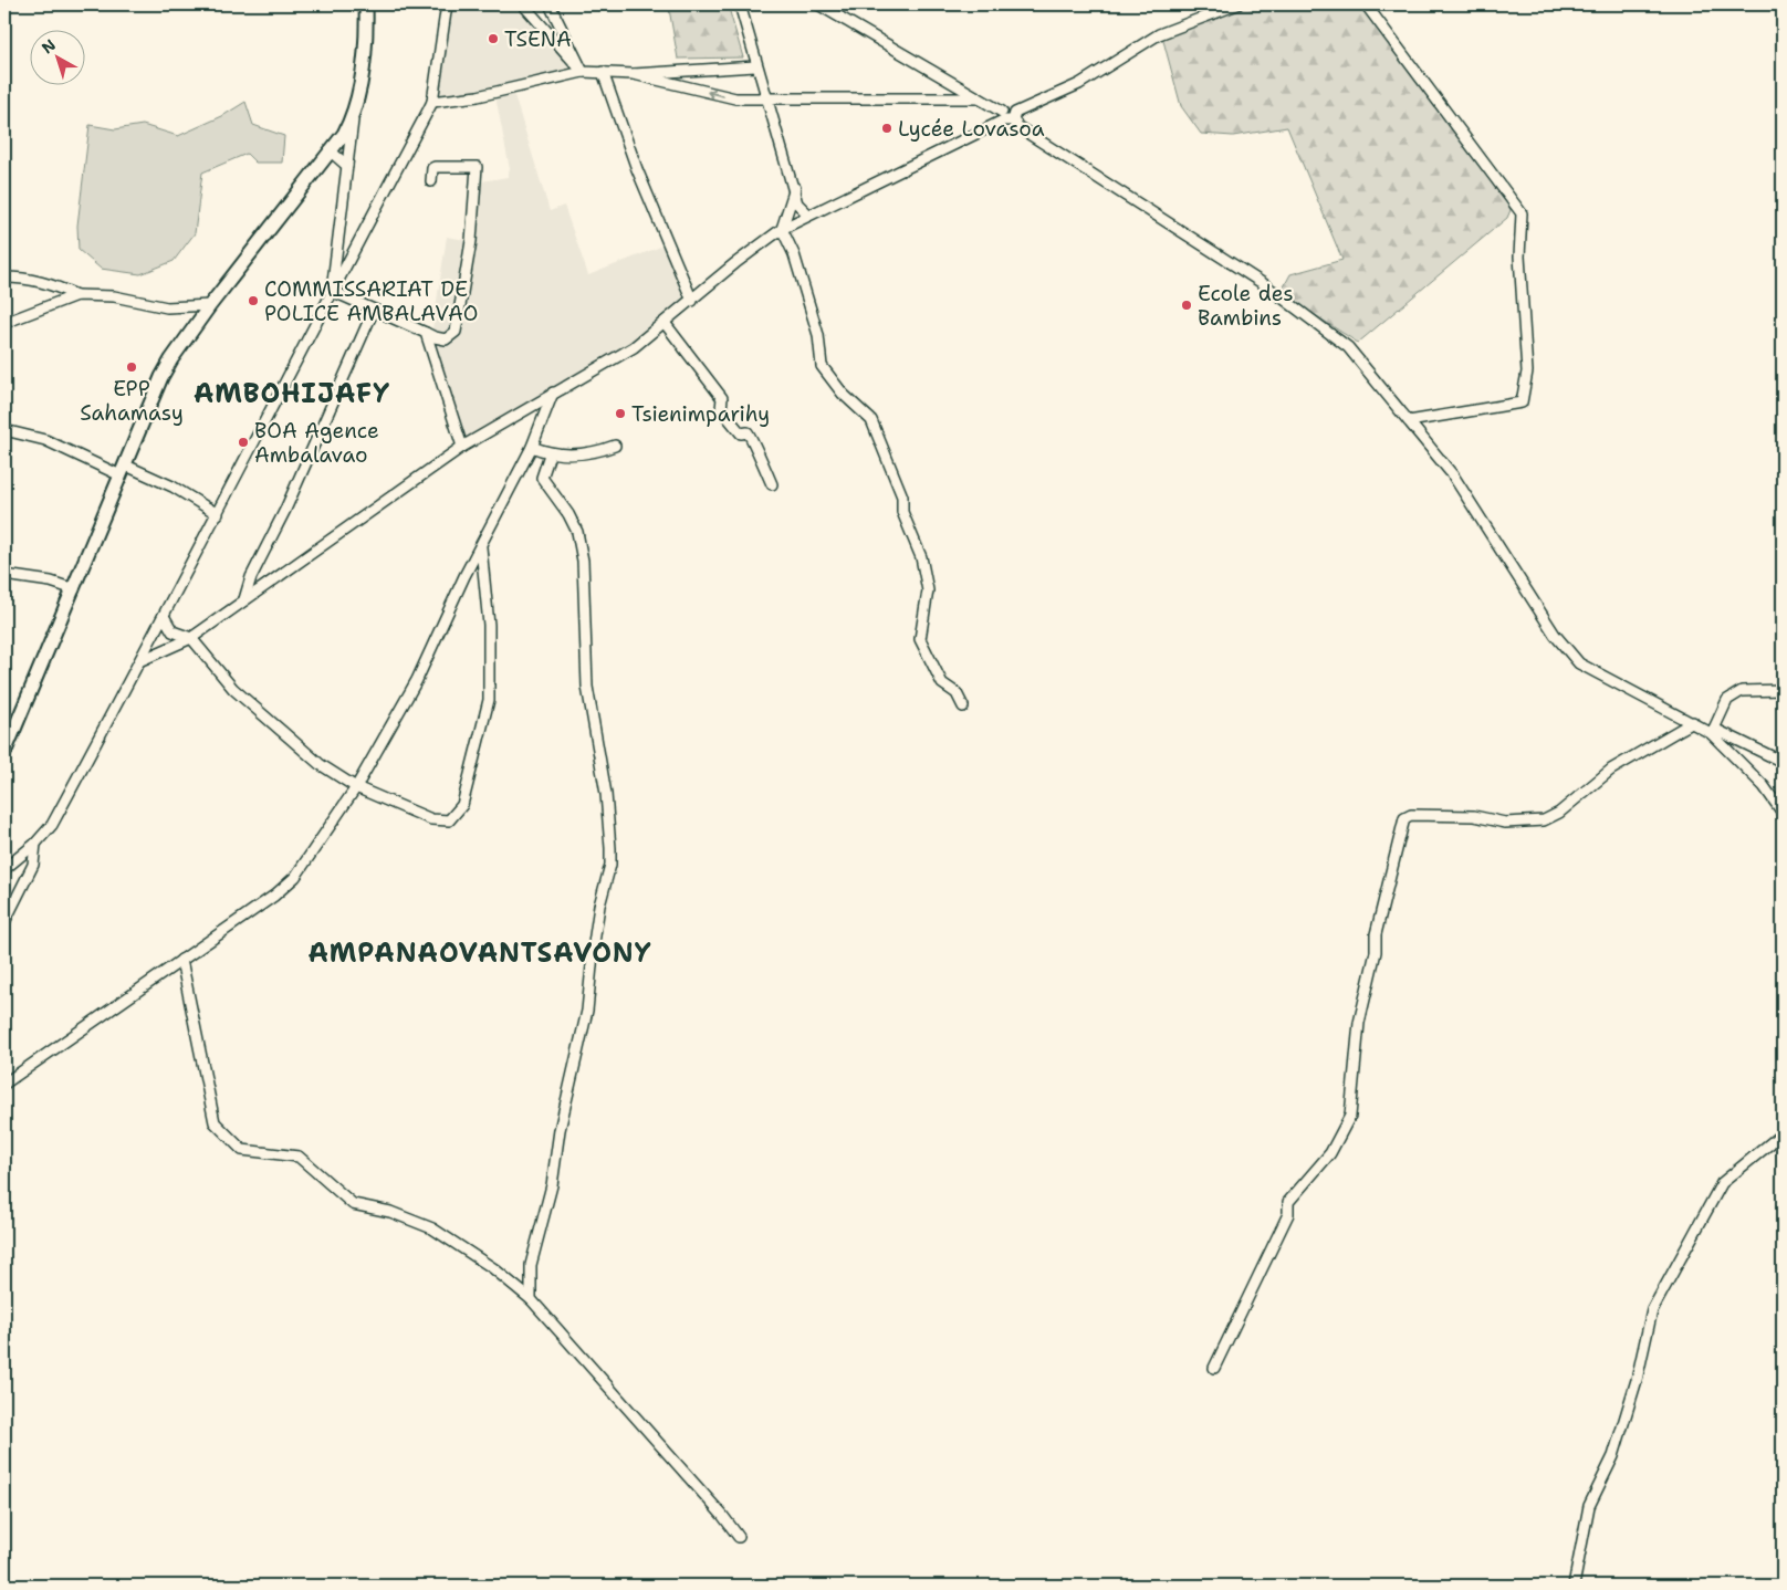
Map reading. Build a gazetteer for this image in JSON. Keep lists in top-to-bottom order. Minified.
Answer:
{"districts":["AMBOHIJAFY","AMPANAOVANTSAVONY"],"places":["TSENA","Lycée Lovasoa","COMMISSARIAT DE POLICE AMBALAVAO","Ecole des Bambins","EPP Sahamasy","Tsienimparihy","BOA Agence Ambalavao"],"north":"top left"}
